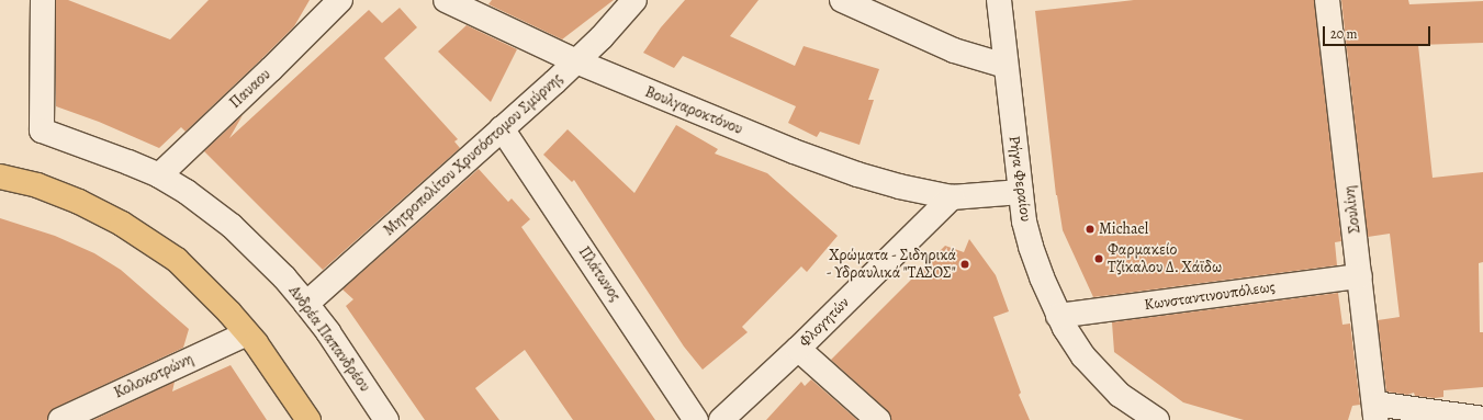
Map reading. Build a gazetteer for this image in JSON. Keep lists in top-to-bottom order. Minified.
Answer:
{"streets":{"street":["Παυαου","Βουλγαροκτόνου","Μητροπολίτου Χρυσόστομου Σμύρνης","Ρήγα Φεραίου","Σουλίνη","Πλάτωνος","Κωνσταντινουπόλεως","Φλογητών","Ανδρέα Παπανδρέου","Κολοκοτρώνη"]},"crossings":[["Παυαου","Ανδρέα Παπανδρέου"],["Βουλγαροκτόνου","Μητροπολίτου Χρυσόστομου Σμύρνης"],["Βουλγαροκτόνου","Φλογητών"],["Μητροπολίτου Χρυσόστομου Σμύρνης","Πλάτωνος"],["Μητροπολίτου Χρυσόστομου Σμύρνης","Ανδρέα Παπανδρέου"],["Ρήγα Φεραίου","Κωνσταντινουπόλεως"],["Σουλίνη","Κωνσταντινουπόλεως"]],"places":["Michael","Φαρμακείο Τζίκαλου Δ. Χάϊδω","Χρώματα - Σιδηρικά - Υδραυλικά \"ΤΑΣΟΣ\""],"scale_bar":"20 m"}
